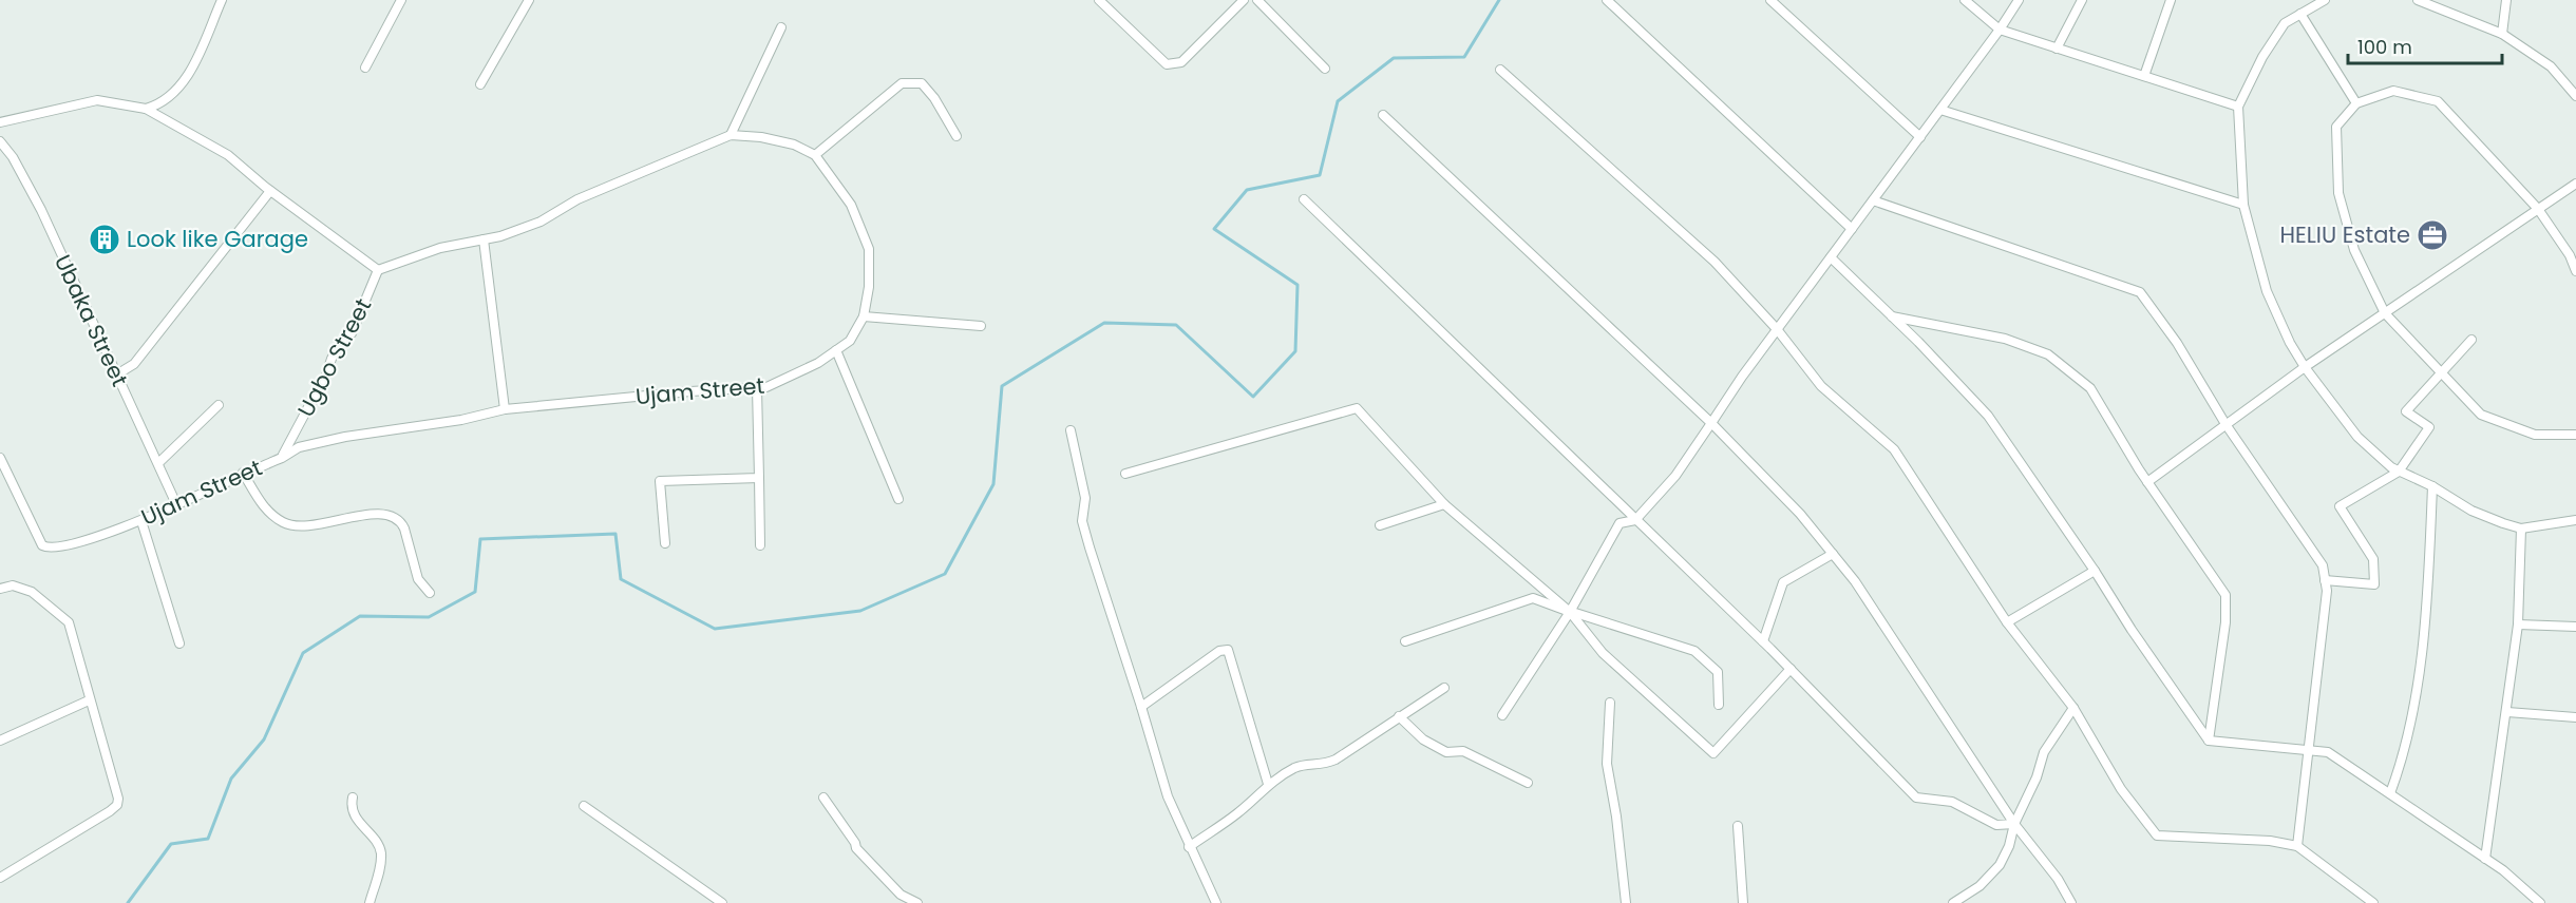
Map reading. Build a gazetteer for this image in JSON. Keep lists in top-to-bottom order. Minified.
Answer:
{"streets":{"street":["Ubaka Street","Ugbo Street","Ujam Street"]},"crossings":[["Ubaka Street","Ujam Street"],["Ugbo Street","Ujam Street"]],"places":{"office":["HELIU Estate"],"building":["Look like Garage"]},"scale_bar":"100 m"}
